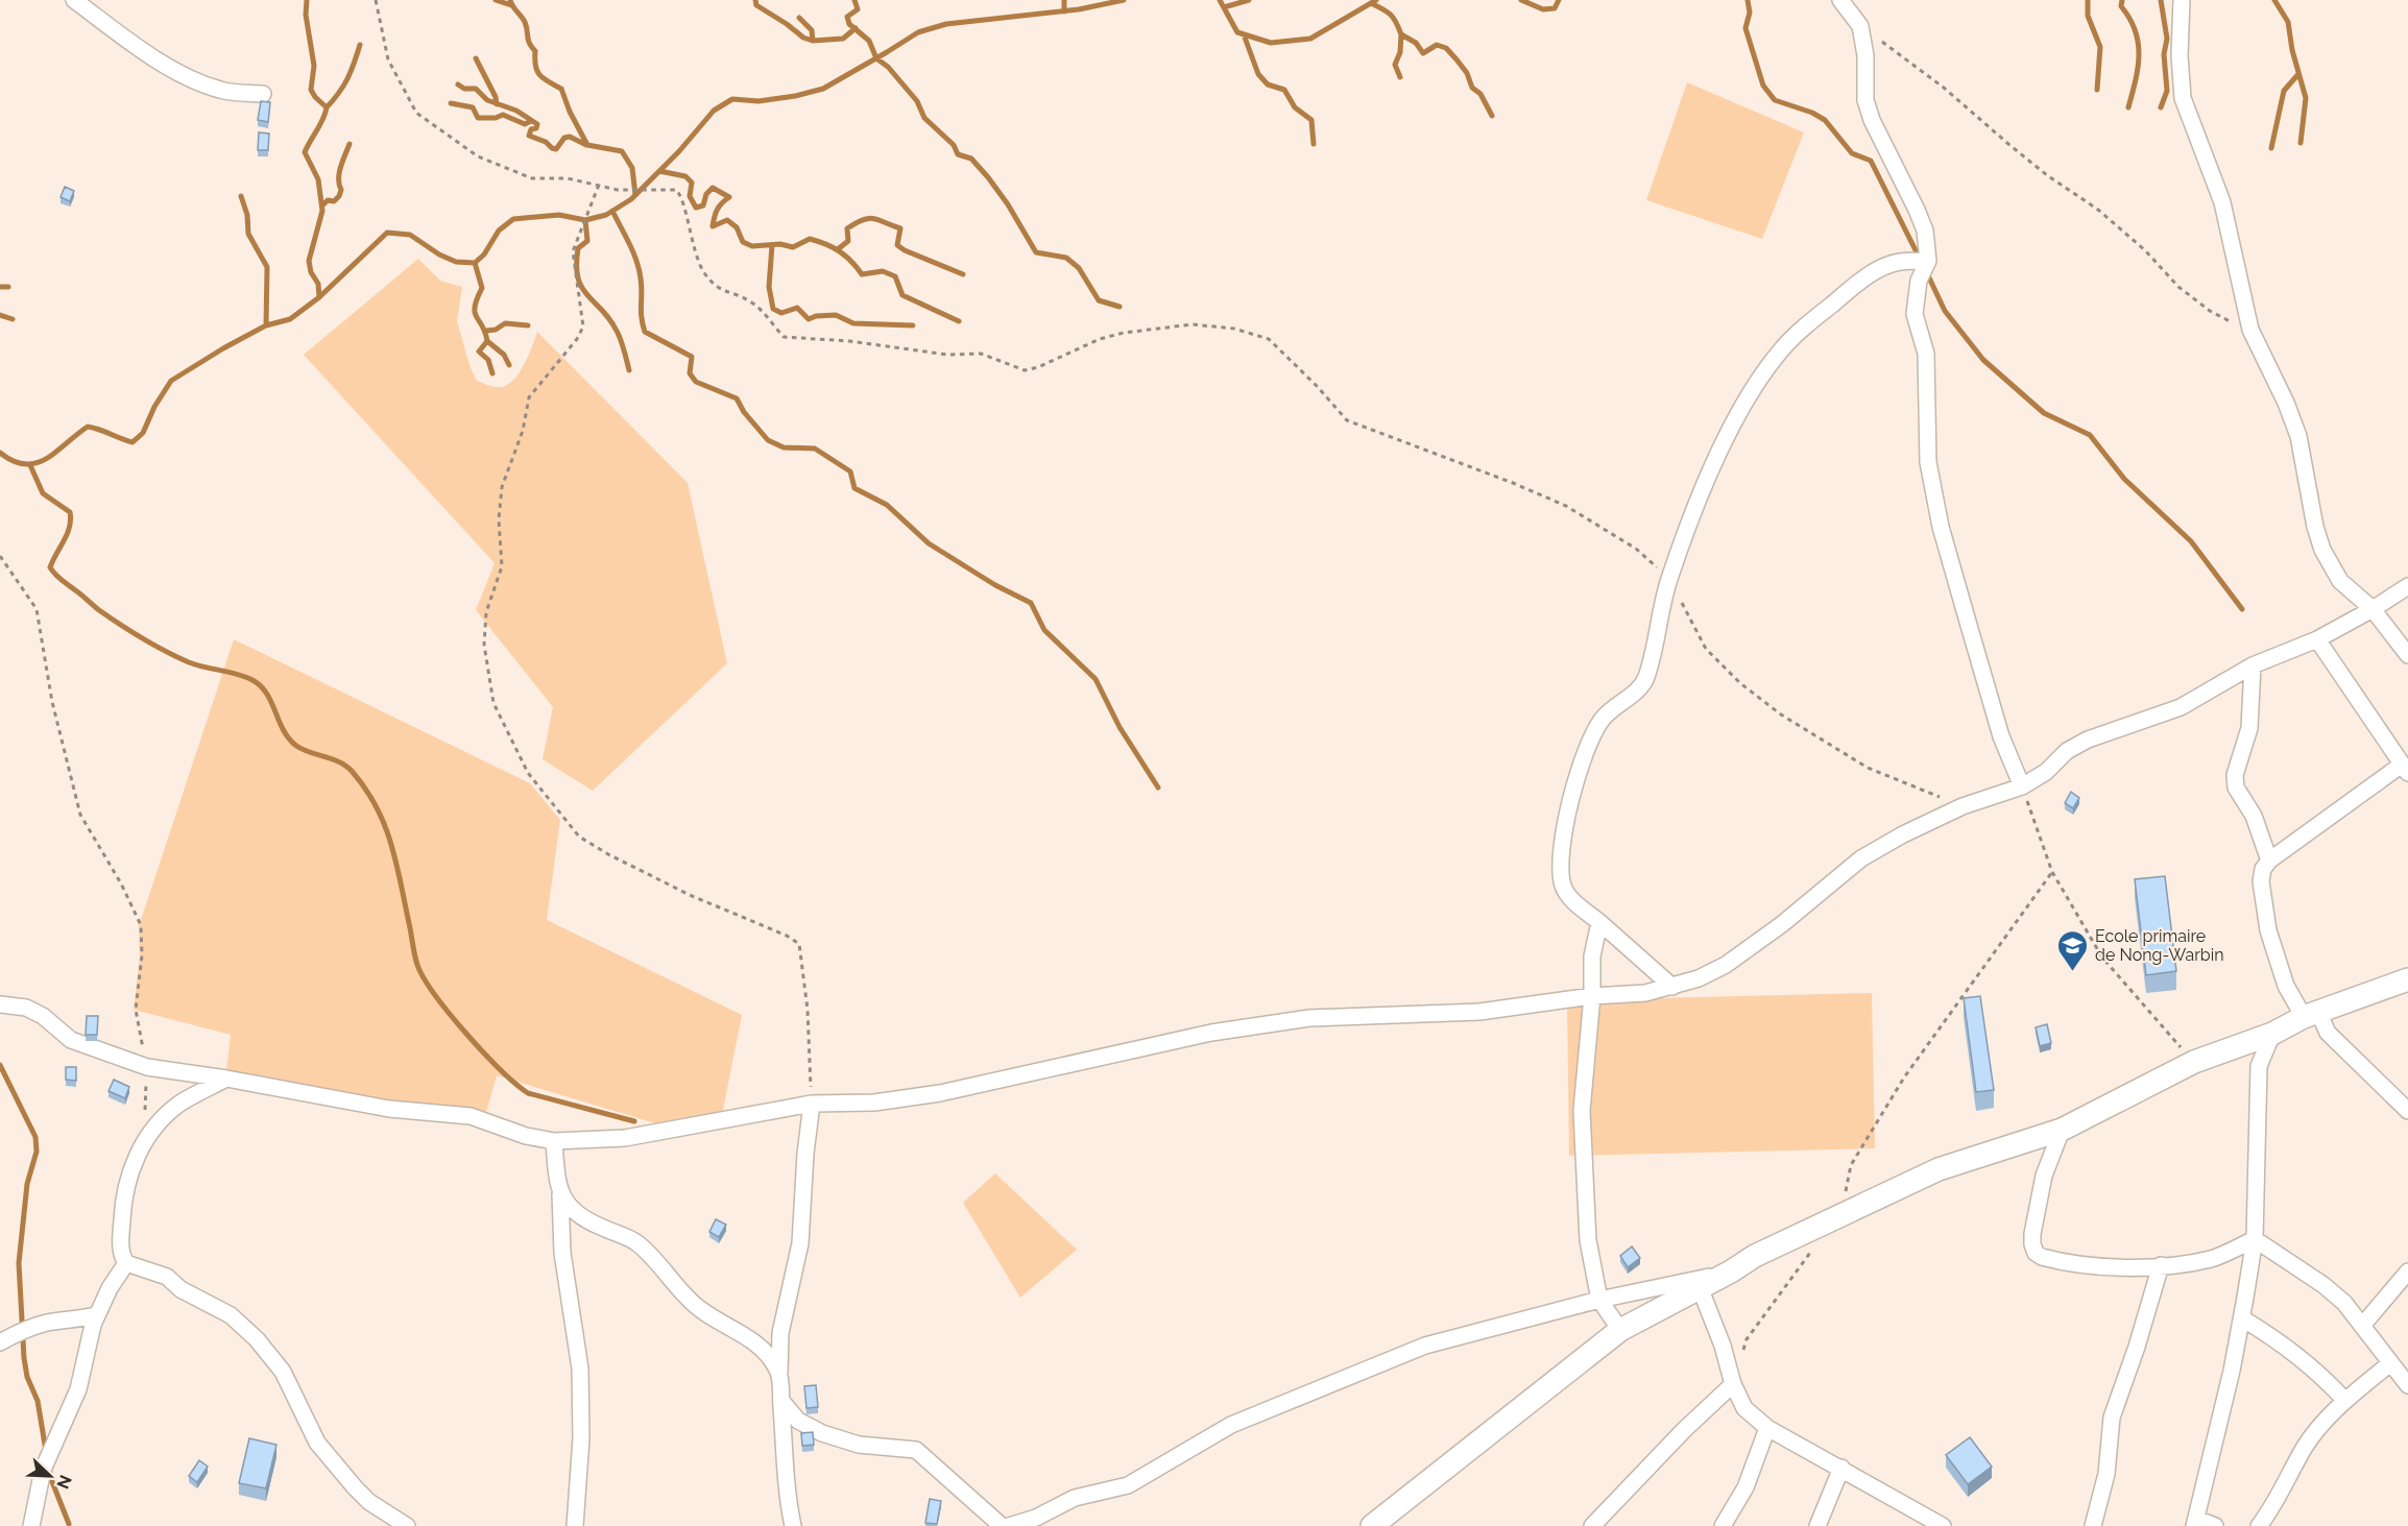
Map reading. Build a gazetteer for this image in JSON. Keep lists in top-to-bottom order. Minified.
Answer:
{"places":{"school or university":["Ecole primaire de Nong-Warbin"]},"north":"bottom right"}
